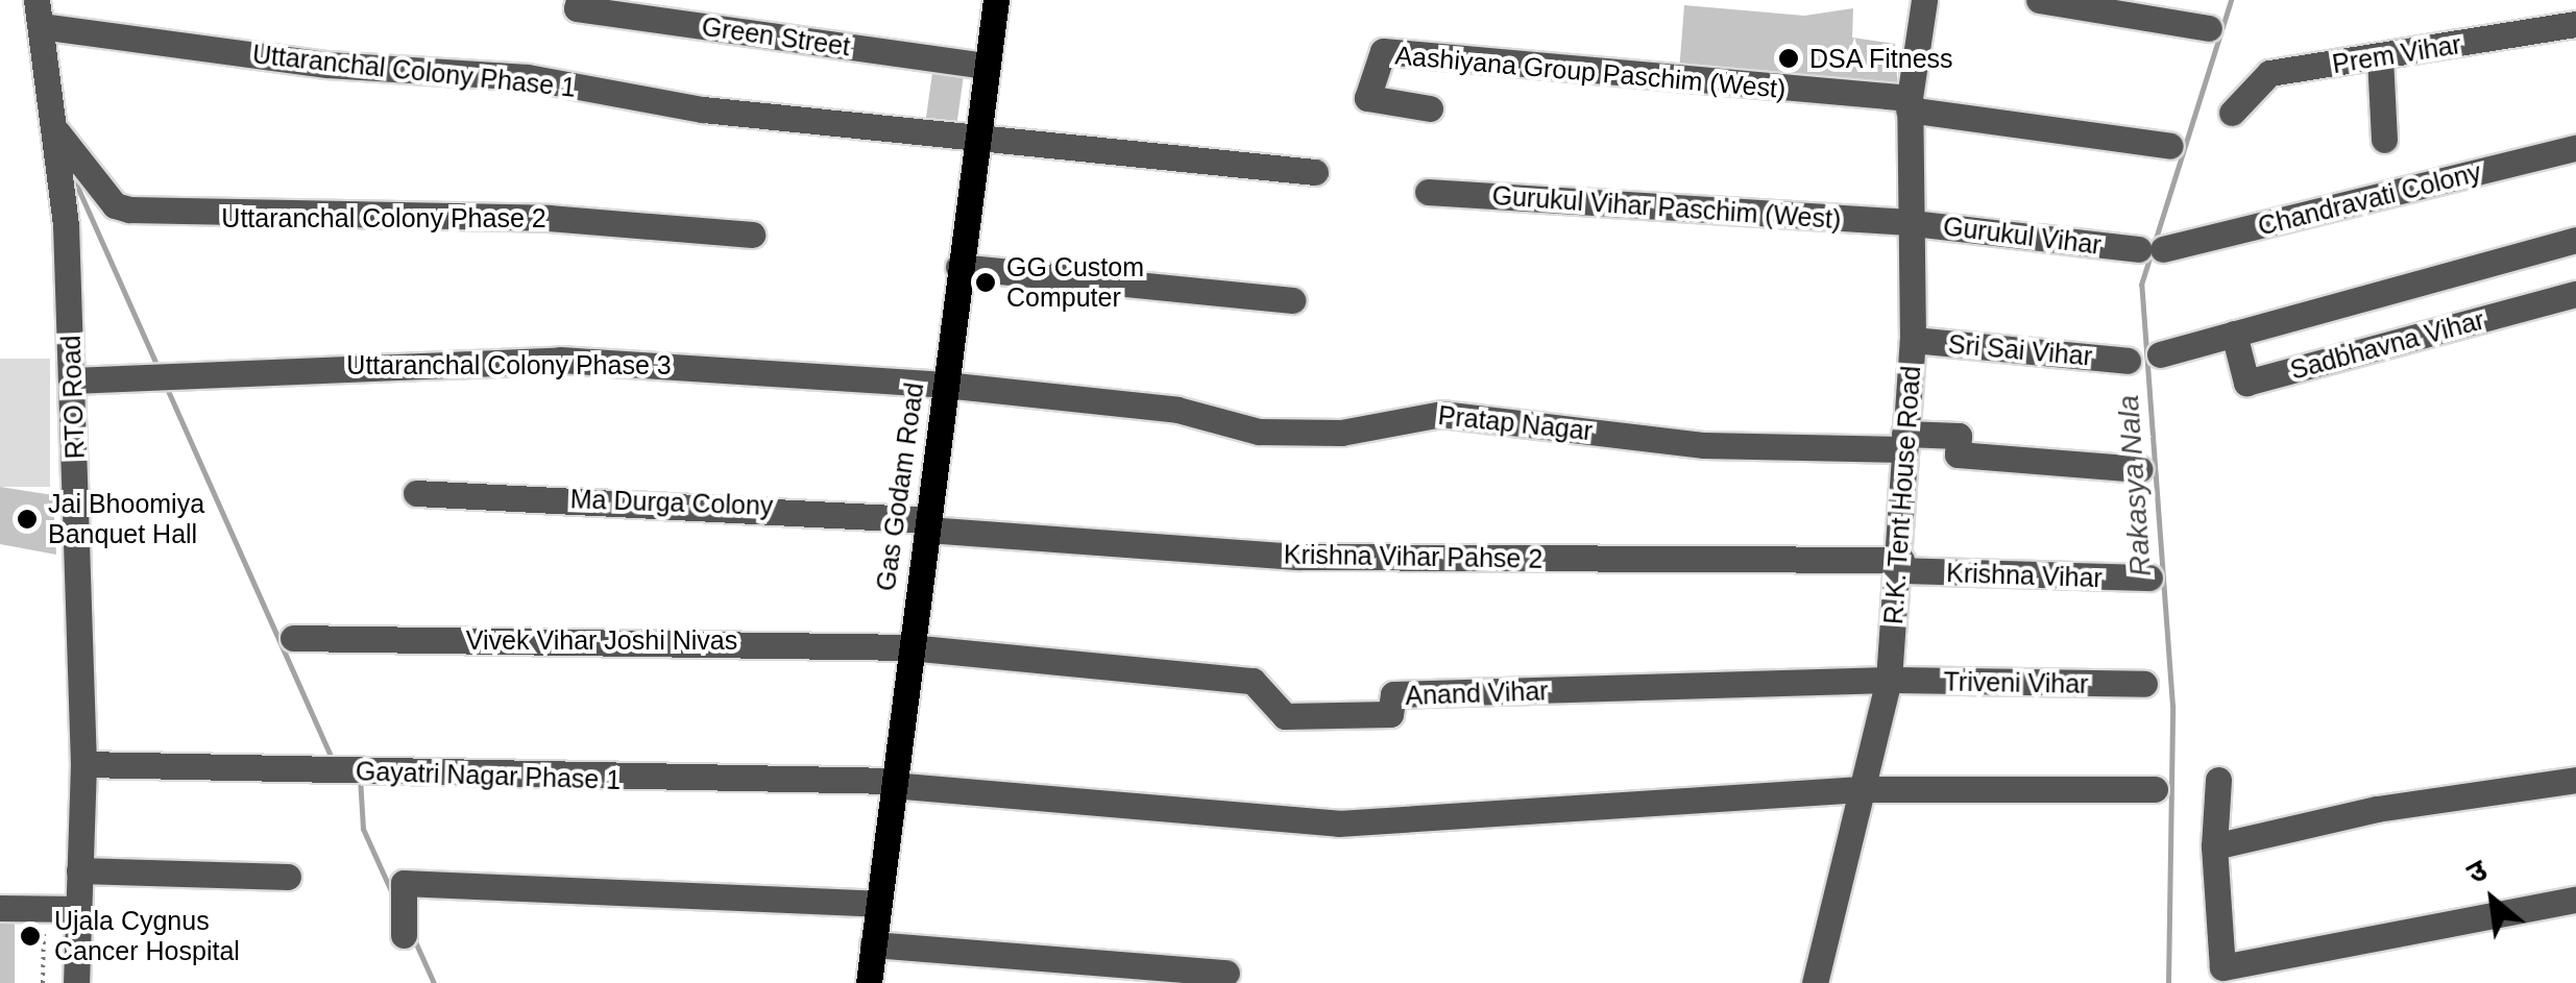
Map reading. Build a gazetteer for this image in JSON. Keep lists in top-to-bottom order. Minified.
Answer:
{"streets":{"main road":["Gas Godam Road"],"street":["Green Street","Prem Vihar","Uttaranchal Colony Phase 1","Aashiyana Group Paschim (West)","Chandravati Colony","Gurukul Vihar Paschim (West)","Uttaranchal Colony Phase 2","Gurukul Vihar","Sadbhavna Vihar","Sri Sai Vihar","Uttaranchal Colony Phase 3","RTO Road","Pratap Nagar","R.K. Tent House Road","Ma Durga Colony","Krishna Vihar Pahse 2","Krishna Vihar","Vivek Vihar Joshi Nivas","Triveni Vihar","Anand Vihar","Gayatri Nagar Phase 1"]},"crossings":[["Green Street","Gas Godam Road"],["Uttaranchal Colony Phase 1","RTO Road"],["Uttaranchal Colony Phase 1","Gas Godam Road"],["Aashiyana Group Paschim (West)","R.K. Tent House Road"],["Chandravati Colony","Gurukul Vihar"],["Gurukul Vihar Paschim (West)","Gurukul Vihar"],["Gurukul Vihar Paschim (West)","R.K. Tent House Road"],["Uttaranchal Colony Phase 2","RTO Road"],["Gurukul Vihar","R.K. Tent House Road"],["Sri Sai Vihar","R.K. Tent House Road"],["Uttaranchal Colony Phase 3","RTO Road"],["Uttaranchal Colony Phase 3","Pratap Nagar"],["Uttaranchal Colony Phase 3","Gas Godam Road"],["RTO Road","Gayatri Nagar Phase 1"],["Pratap Nagar","Gas Godam Road"],["Pratap Nagar","R.K. Tent House Road"],["Gas Godam Road","Ma Durga Colony"],["Gas Godam Road","Krishna Vihar Pahse 2"],["Gas Godam Road","Vivek Vihar Joshi Nivas"],["Gas Godam Road","Anand Vihar"],["Gas Godam Road","Gayatri Nagar Phase 1"],["R.K. Tent House Road","Krishna Vihar Pahse 2"],["R.K. Tent House Road","Krishna Vihar"],["R.K. Tent House Road","Triveni Vihar"],["R.K. Tent House Road","Anand Vihar"],["R.K. Tent House Road","Gayatri Nagar Phase 1"],["Ma Durga Colony","Krishna Vihar Pahse 2"],["Krishna Vihar Pahse 2","Krishna Vihar"],["Vivek Vihar Joshi Nivas","Anand Vihar"],["Triveni Vihar","Anand Vihar"]],"water":["Rakasya Nala"],"places":["DSA Fitness","GG Custom Computer","Jai Bhoomiya Banquet Hall","Ujala Cygnus Cancer Hospital"],"north":"top left"}
